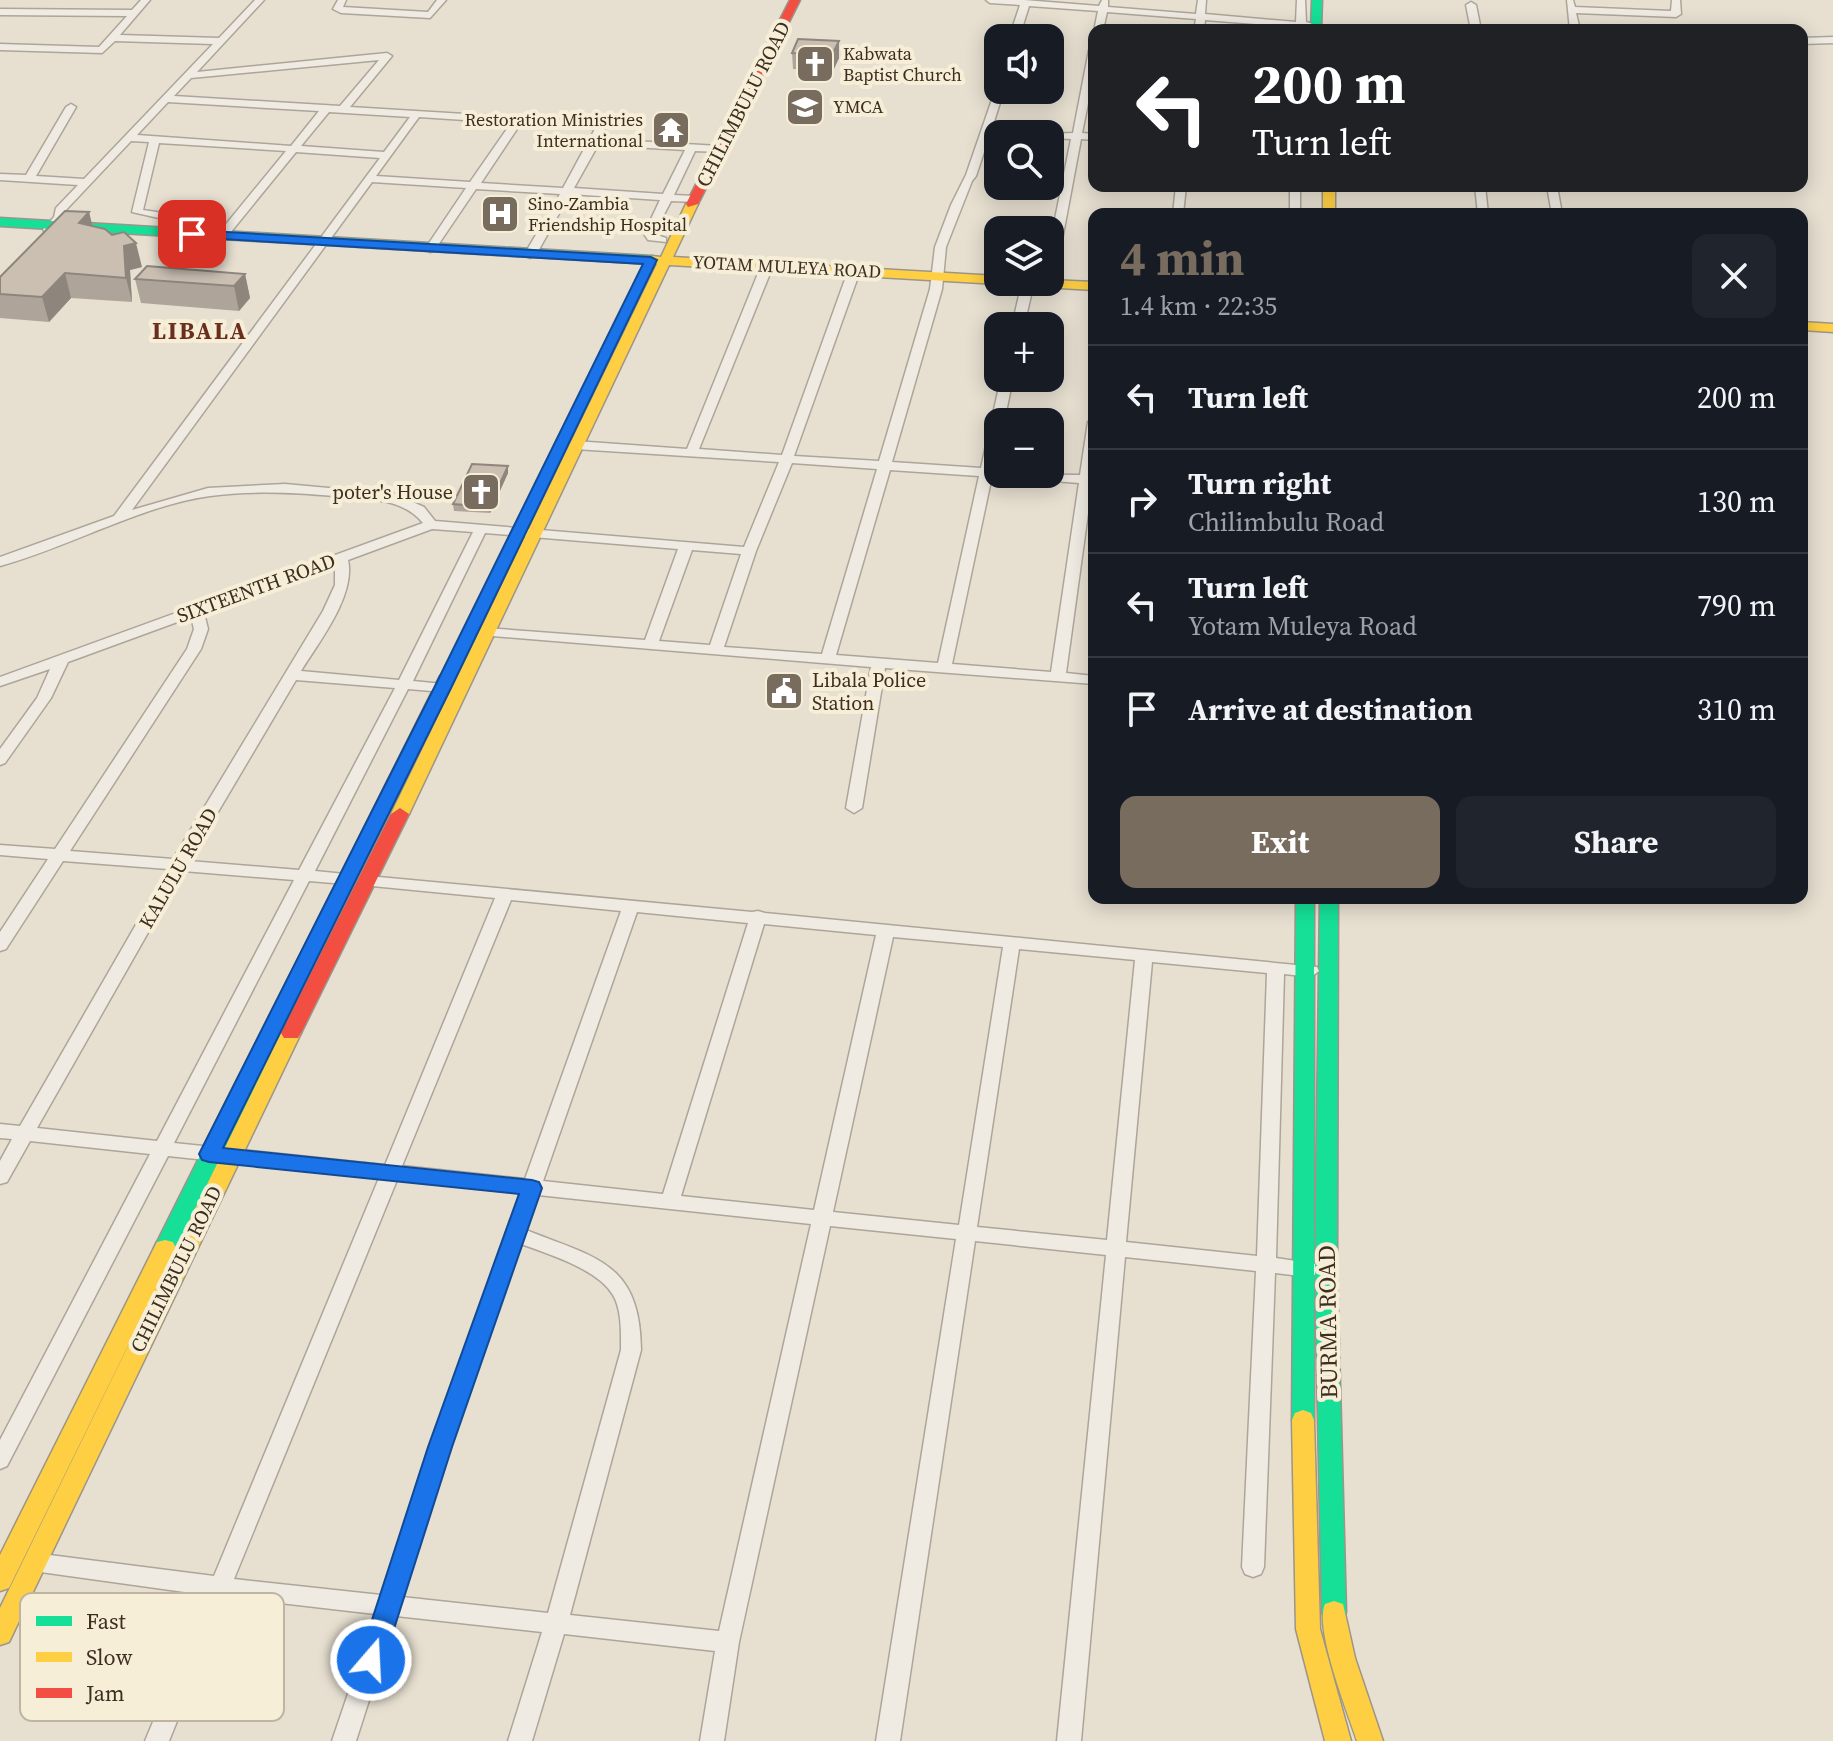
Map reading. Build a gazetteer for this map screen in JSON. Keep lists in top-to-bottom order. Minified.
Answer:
{"streets":{"main road":["CHILIMBULU ROAD","YOTAM MULEYA ROAD","BURMA ROAD"],"street":["SIXTEENTH ROAD","KALULU ROAD"]},"crossings":[["CHILIMBULU ROAD","YOTAM MULEYA ROAD"],["CHILIMBULU ROAD","SIXTEENTH ROAD"],["SIXTEENTH ROAD","KALULU ROAD"]],"districts":["LIBALA"],"places":{"church":["Kabwata Baptist Church","poter's House"],"school or university":["YMCA"],"temple":["Restoration Ministries International"],"hospital":["Sino-Zambia Friendship Hospital"],"public building":["Libala Police Station"]},"legend":["Fast","Slow","Jam"],"page":{"map_buttons":["+","−"],"turn":["200 m","Turn left"],"heading":["4 min","1.4 km · 22:35"],"list":[{"name":"Turn left","value":"200 m"},{"name":"Turn right","note":"Chilimbulu Road","value":"130 m"},{"name":"Turn left","note":"Yotam Muleya Road","value":"790 m"},{"name":"Arrive at destination","value":"310 m"}],"buttons":["Exit","Share"]}}
